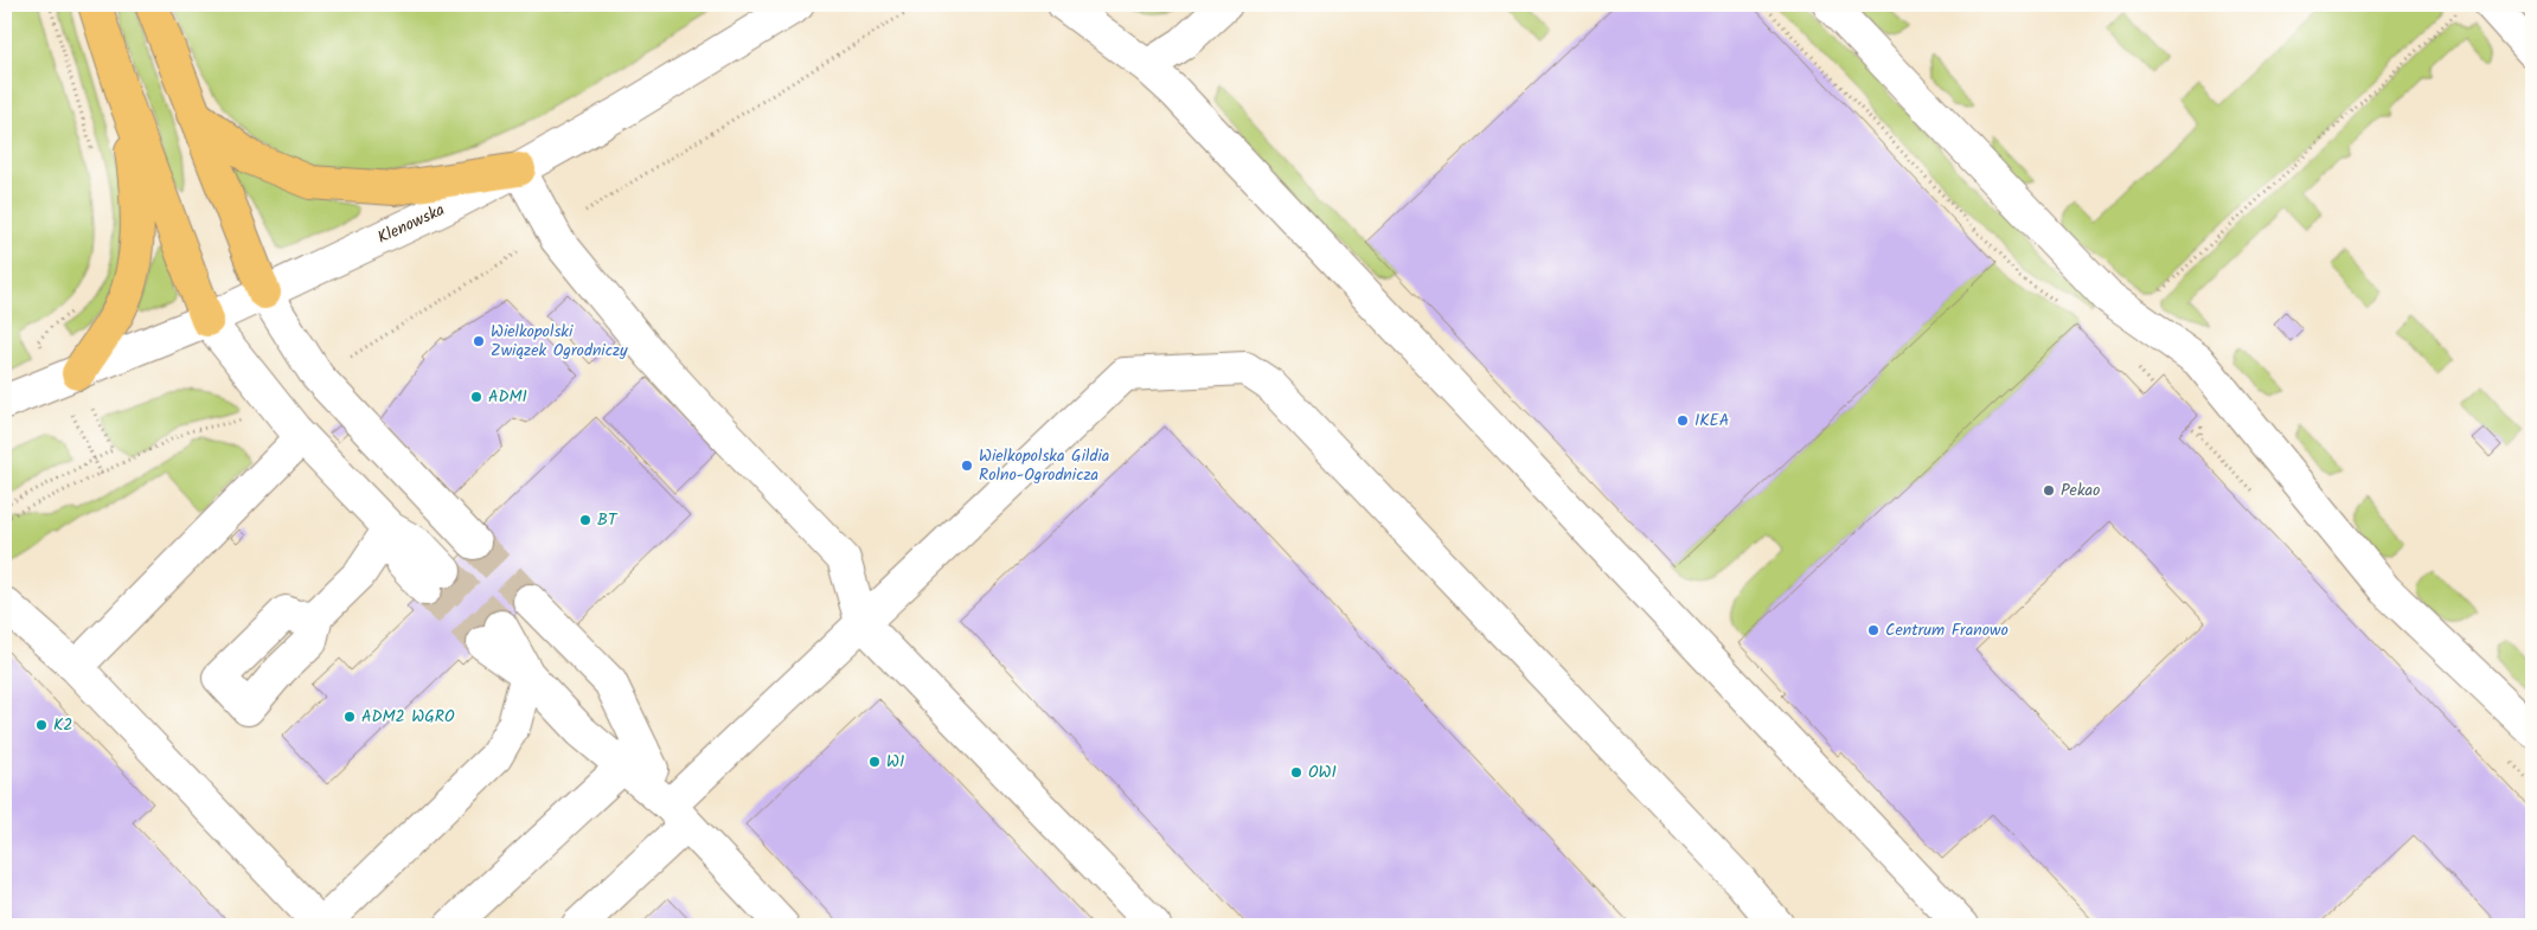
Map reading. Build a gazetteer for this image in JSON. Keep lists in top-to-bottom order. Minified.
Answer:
{"streets":{"street":["Klenowska"]},"places":["Wielkopolski Związek Ogrodniczy","ADM1","IKEA","Wielkopolska Gildia Rolno-Ogrodnicza","Pekao","BT","Centrum Franowo","ADM2 WGRO","K2","W1","OW1"]}
